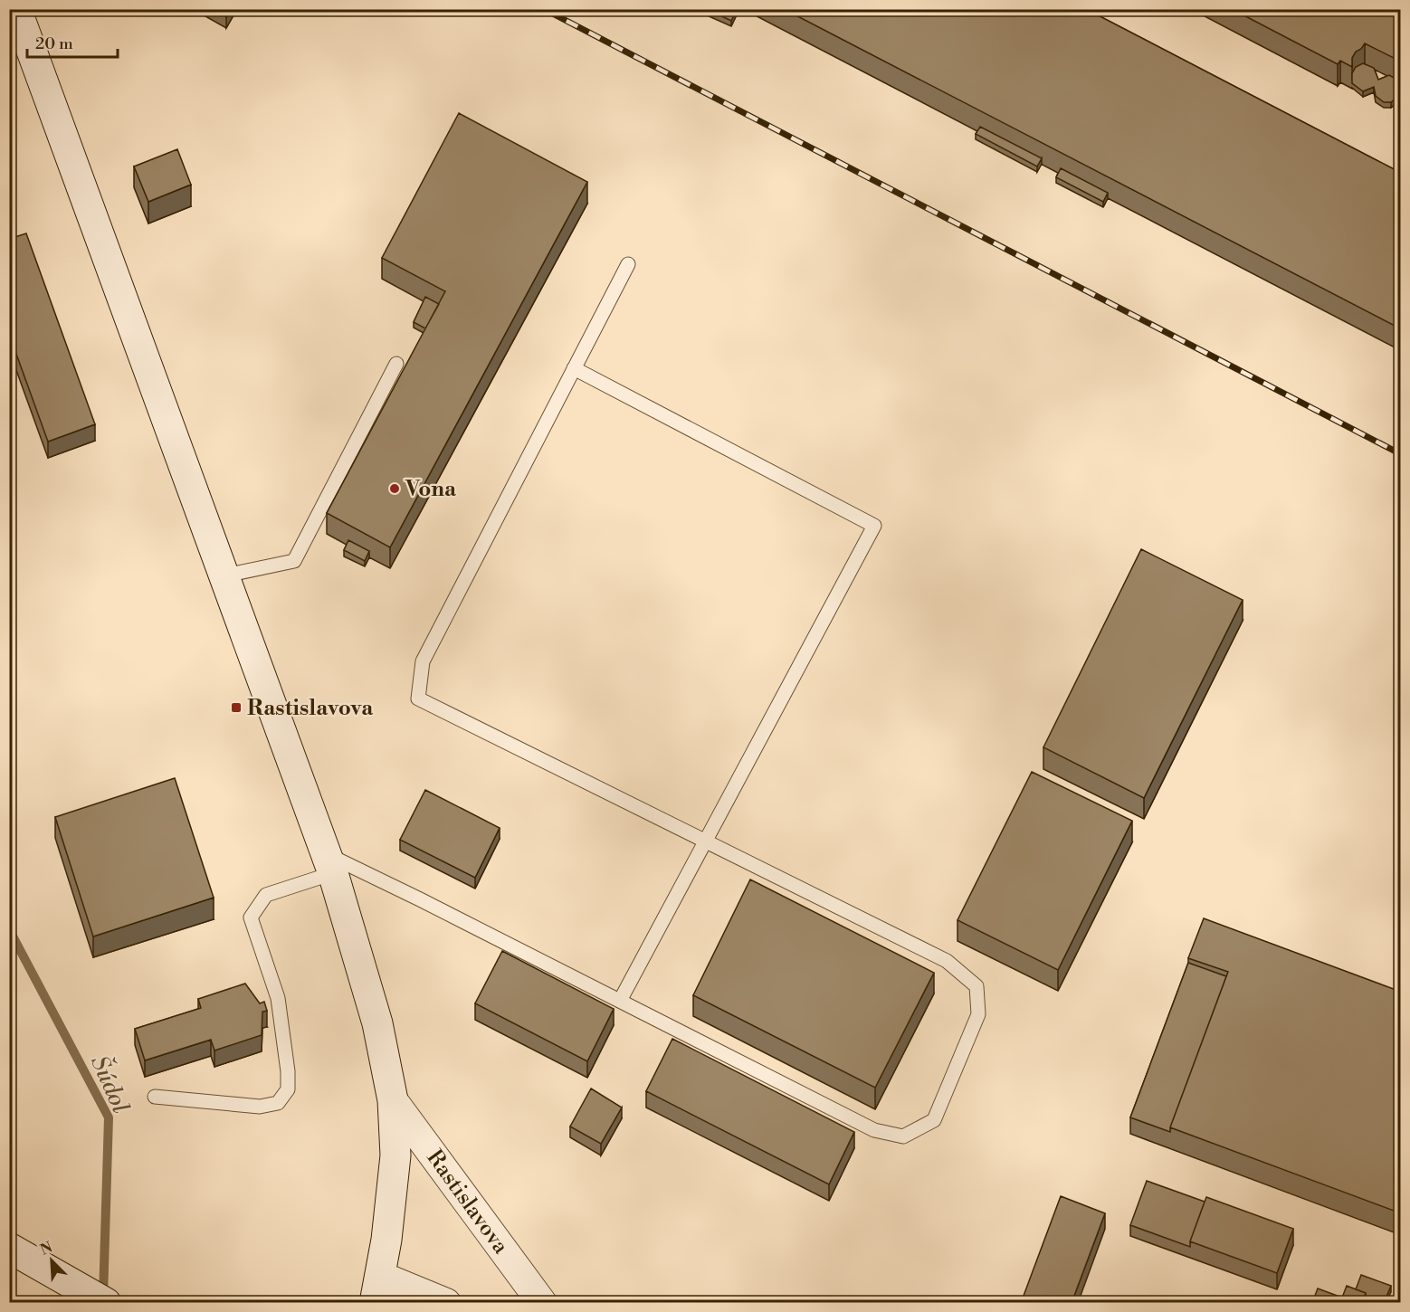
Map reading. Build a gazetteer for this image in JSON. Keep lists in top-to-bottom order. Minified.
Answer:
{"streets":{"street":["Rastislavova"]},"water":["Šúdol"],"places":{"other":["Vona"],"transit":["Rastislavova"]},"scale_bar":"20 m","north":"top left"}
